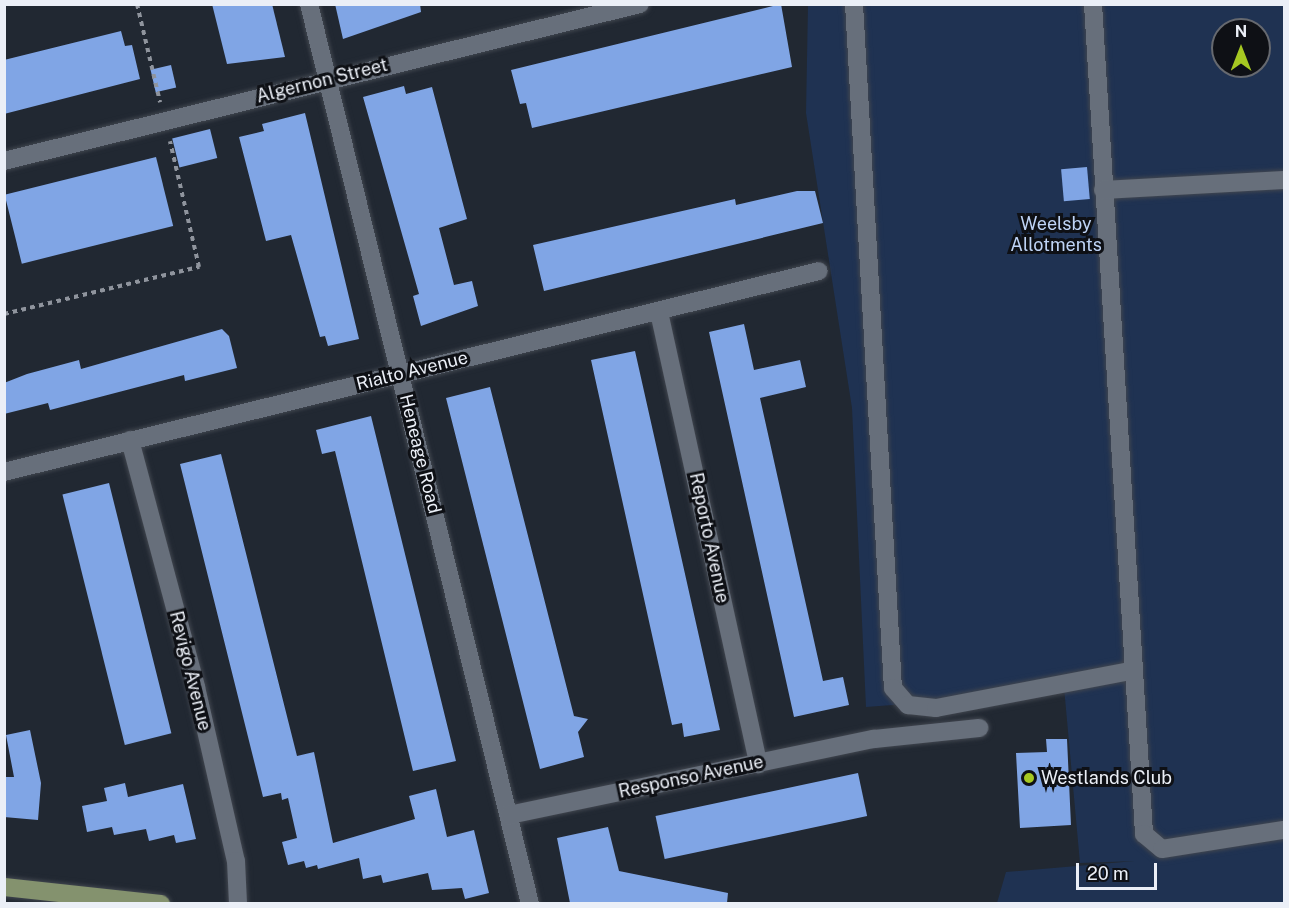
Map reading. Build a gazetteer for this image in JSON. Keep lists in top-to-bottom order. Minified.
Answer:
{"streets":{"street":["Algernon Street","Rialto Avenue","Heneage Road","Reporto Avenue","Revigo Avenue","Responso Avenue"]},"crossings":[["Algernon Street","Heneage Road"],["Rialto Avenue","Heneage Road"],["Rialto Avenue","Reporto Avenue"],["Rialto Avenue","Revigo Avenue"],["Heneage Road","Responso Avenue"],["Reporto Avenue","Responso Avenue"]],"parks":["Weelsby Allotments"],"places":["Westlands Club"],"scale_bar":"20 m","north":"top"}
